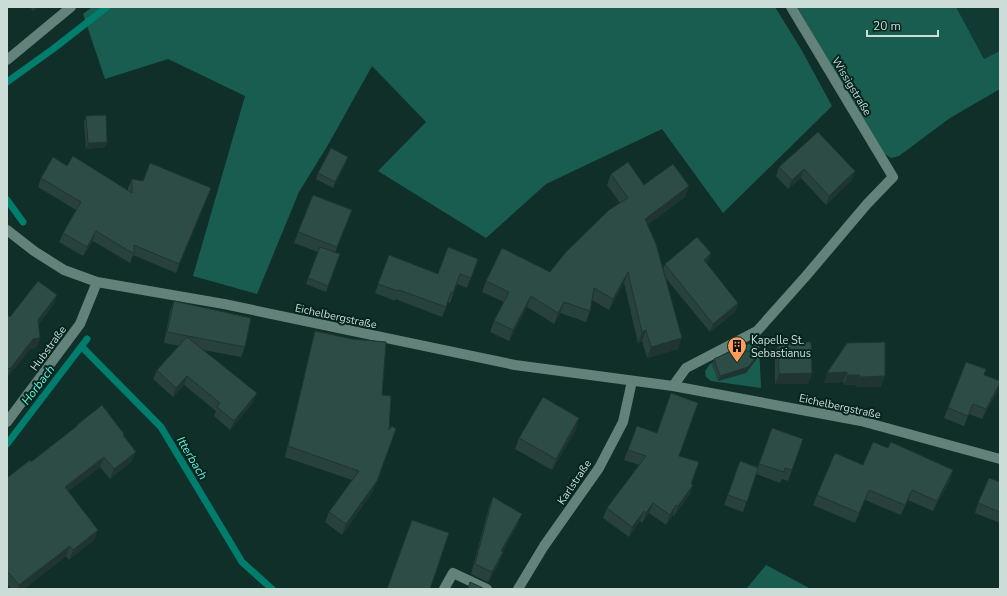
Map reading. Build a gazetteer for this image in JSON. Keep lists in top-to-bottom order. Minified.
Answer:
{"streets":{"street":["Wissigstraße","Eichelbergstraße","Hubstraße","Karlstraße"]},"crossings":[["Wissigstraße","Eichelbergstraße"],["Eichelbergstraße","Hubstraße"],["Eichelbergstraße","Karlstraße"]],"water":["Horbach","Itterbach"],"places":{"building":["Kapelle St. Sebastianus"]},"scale_bar":"20 m"}
